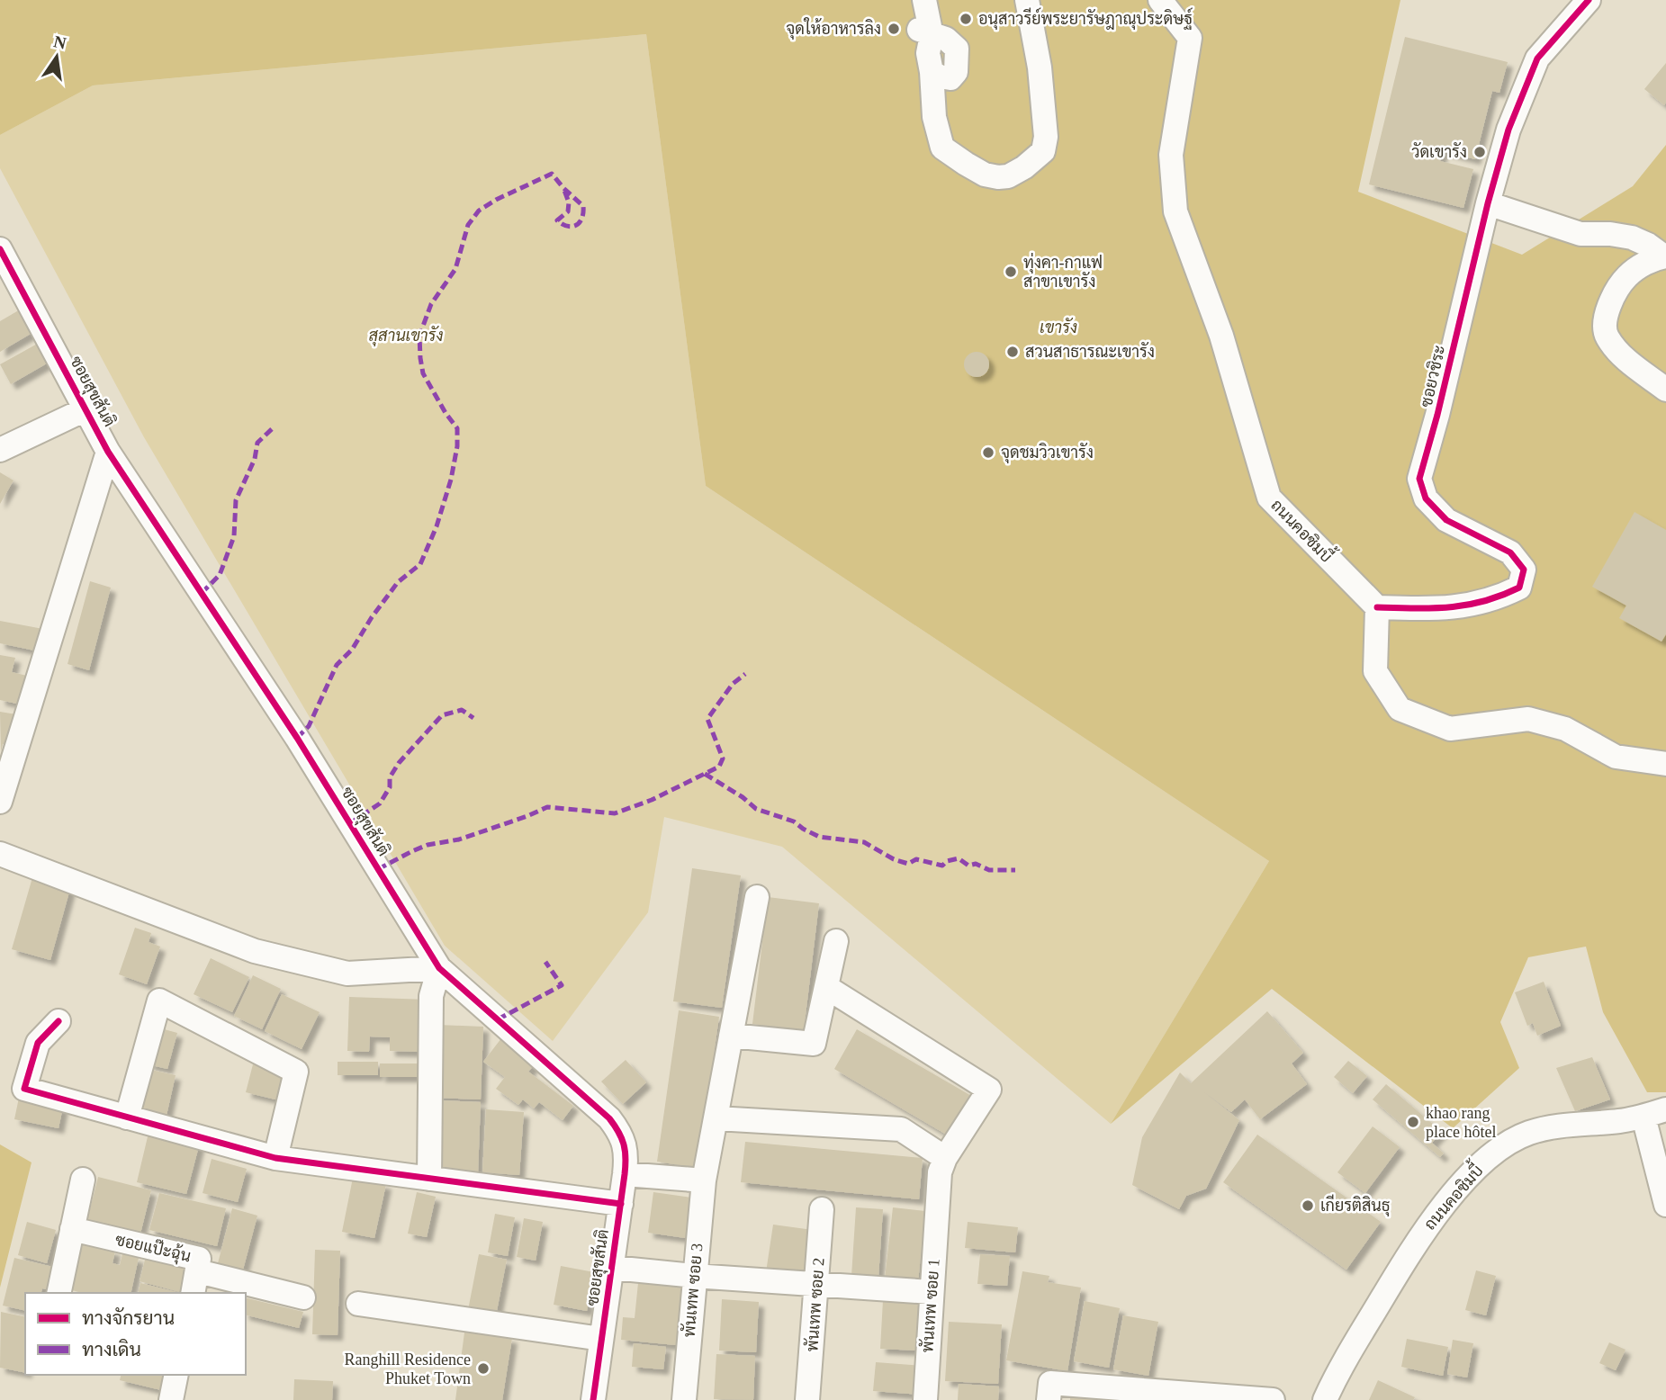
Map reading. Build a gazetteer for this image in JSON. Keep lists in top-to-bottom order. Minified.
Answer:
{"streets":{"street":["ซอยวชิระ","ซอยสุขสันติ","ถนนคอซิมบี้","ซอยแป๊ะฉุ้น","พันเทพ ซอย 3","พันเทพ ซอย 2","พันเทพ ซอย 1"]},"crossings":[["ซอยวชิระ","ถนนคอซิมบี้"]],"parks":["เขารัง","สุสานเขารัง"],"places":["อนุสาวรีย์พระยารัษฎาณุประดิษฐ์","จุดให้อาหารลิง","วัดเขารัง","ทุ่งคา-กาแฟ สาขาเขารัง","สวนสาธารณะเขารัง","จุดชมวิวเขารัง","khao rang place hôtel","เกียรติสินธุ","Ranghill Residence Phuket Town"],"legend":["ทางจักรยาน","ทางเดิน"],"north":"top"}
